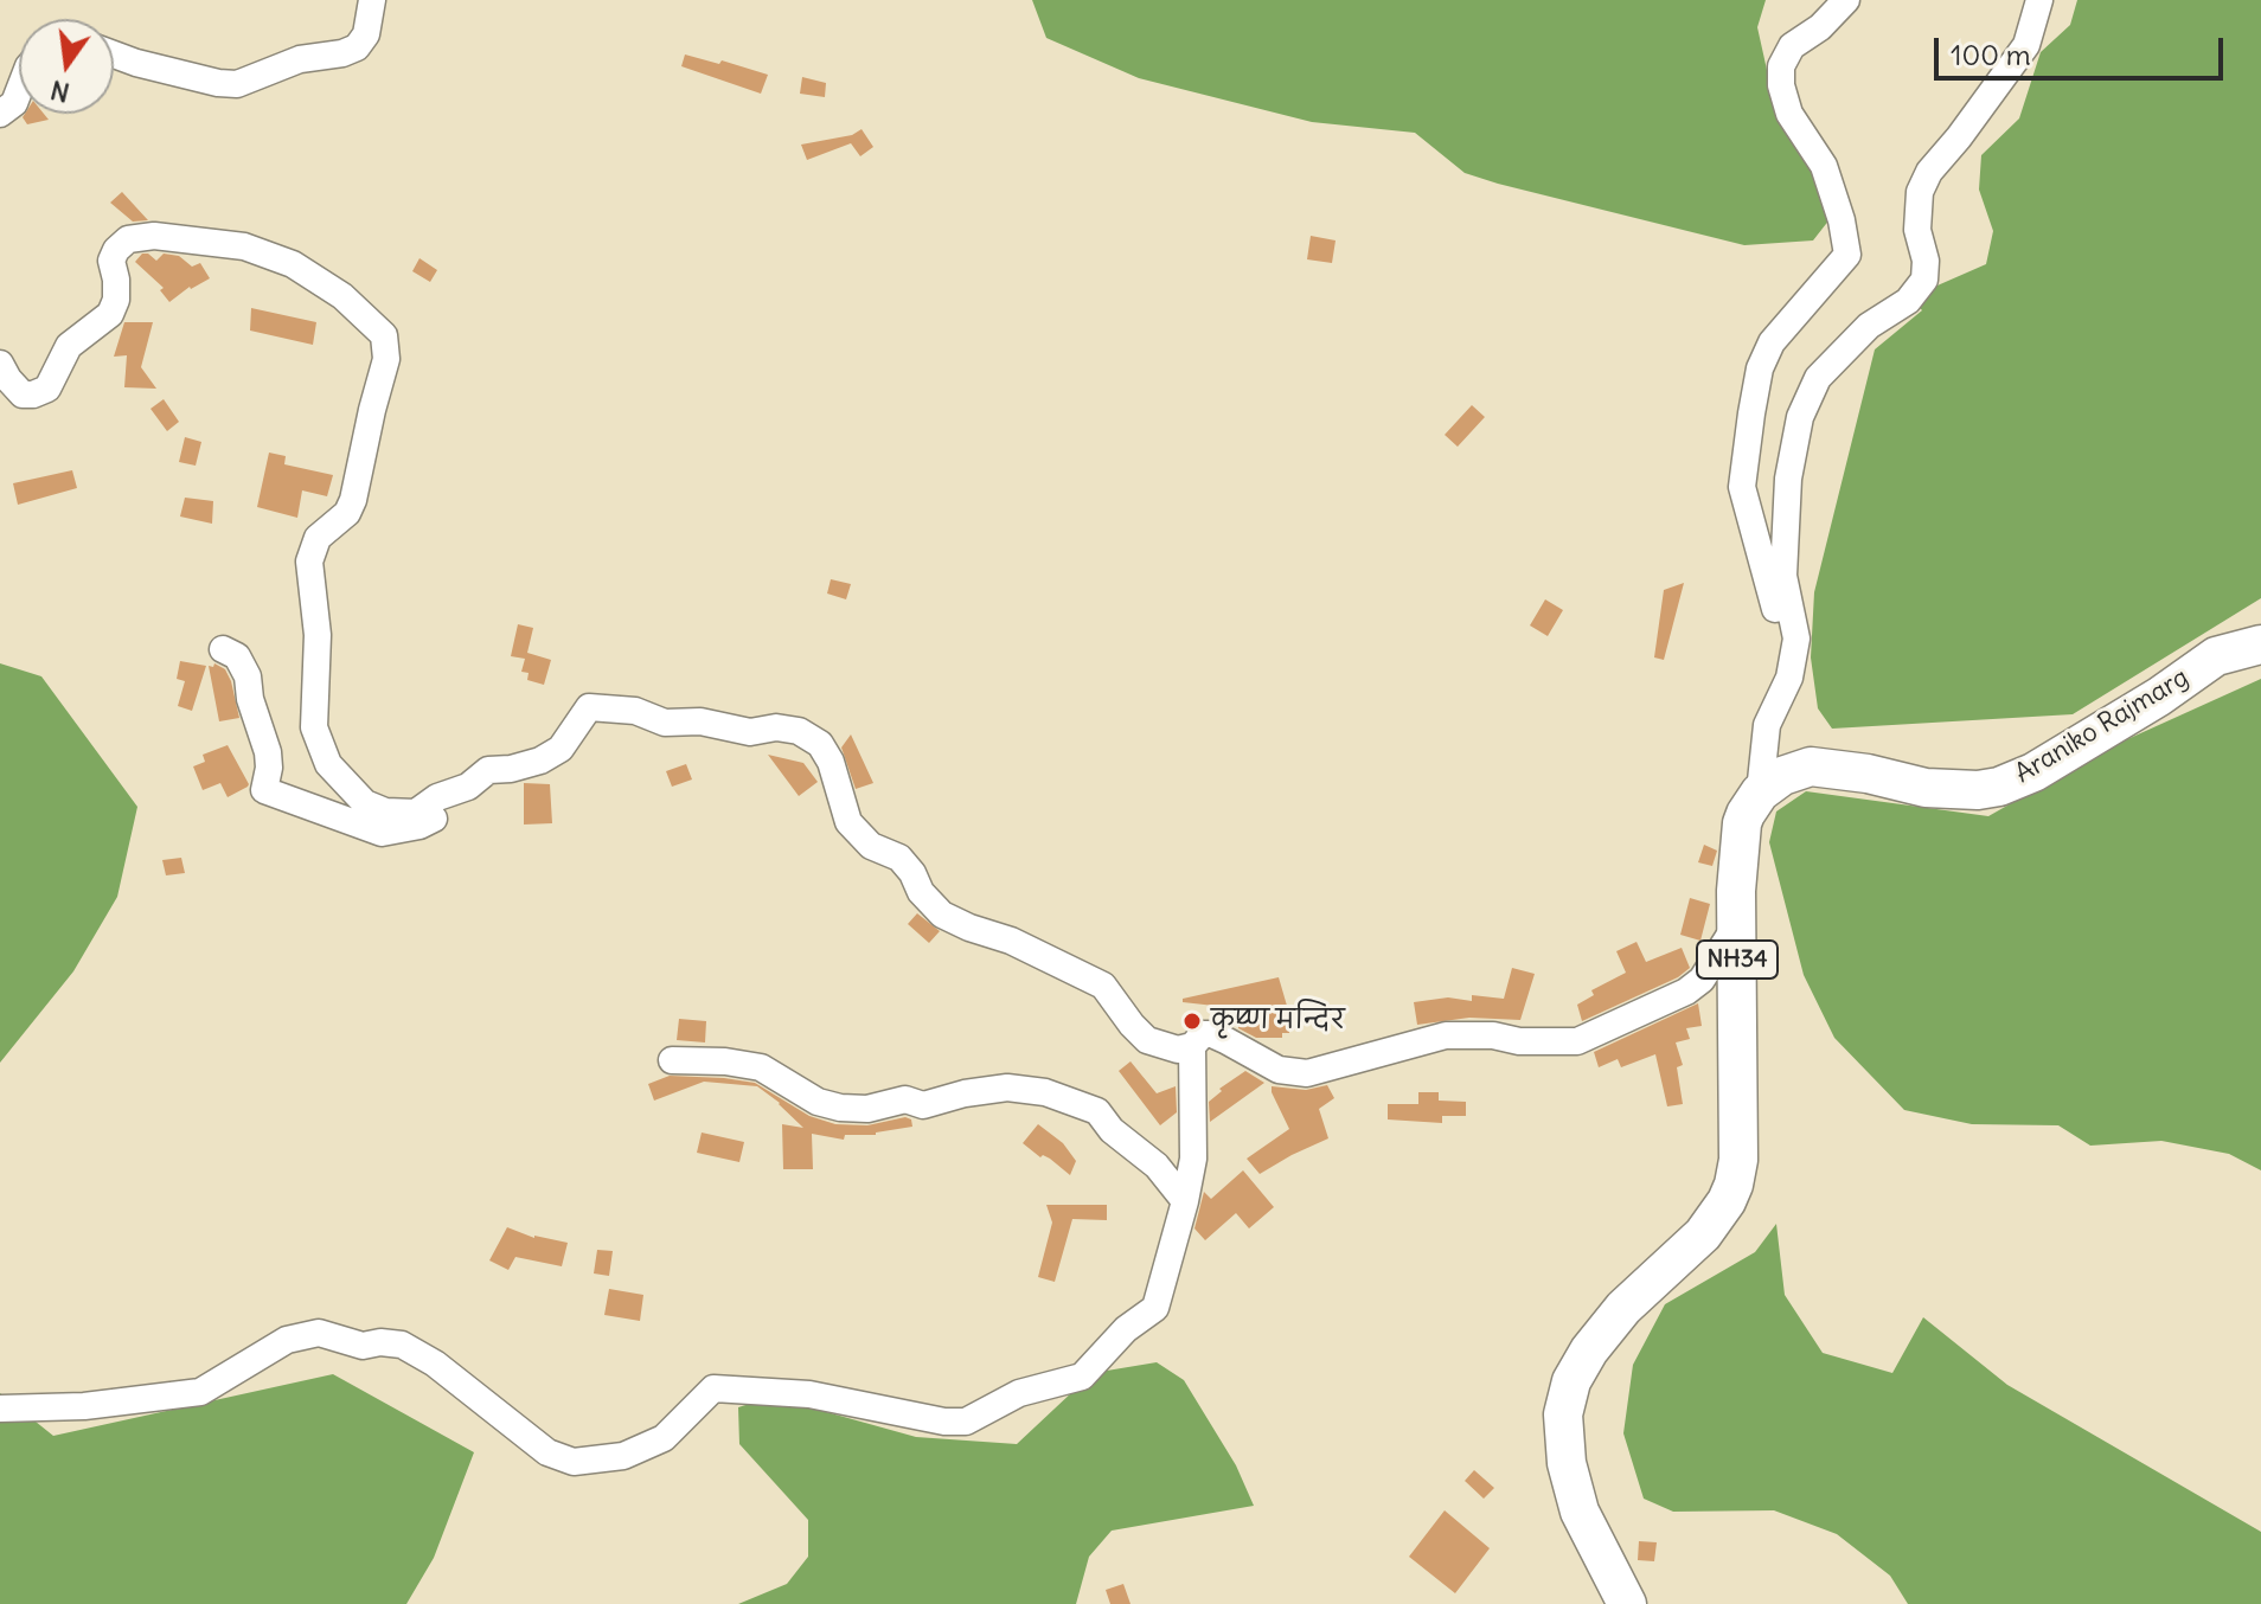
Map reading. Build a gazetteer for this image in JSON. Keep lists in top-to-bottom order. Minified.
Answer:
{"streets":{"highway":["Araniko Rajmarg","NH34"]},"crossings":[["Araniko Rajmarg","NH34"]],"places":["कृष्ण मन्दिर"],"scale_bar":"100 m","north":"bottom"}
